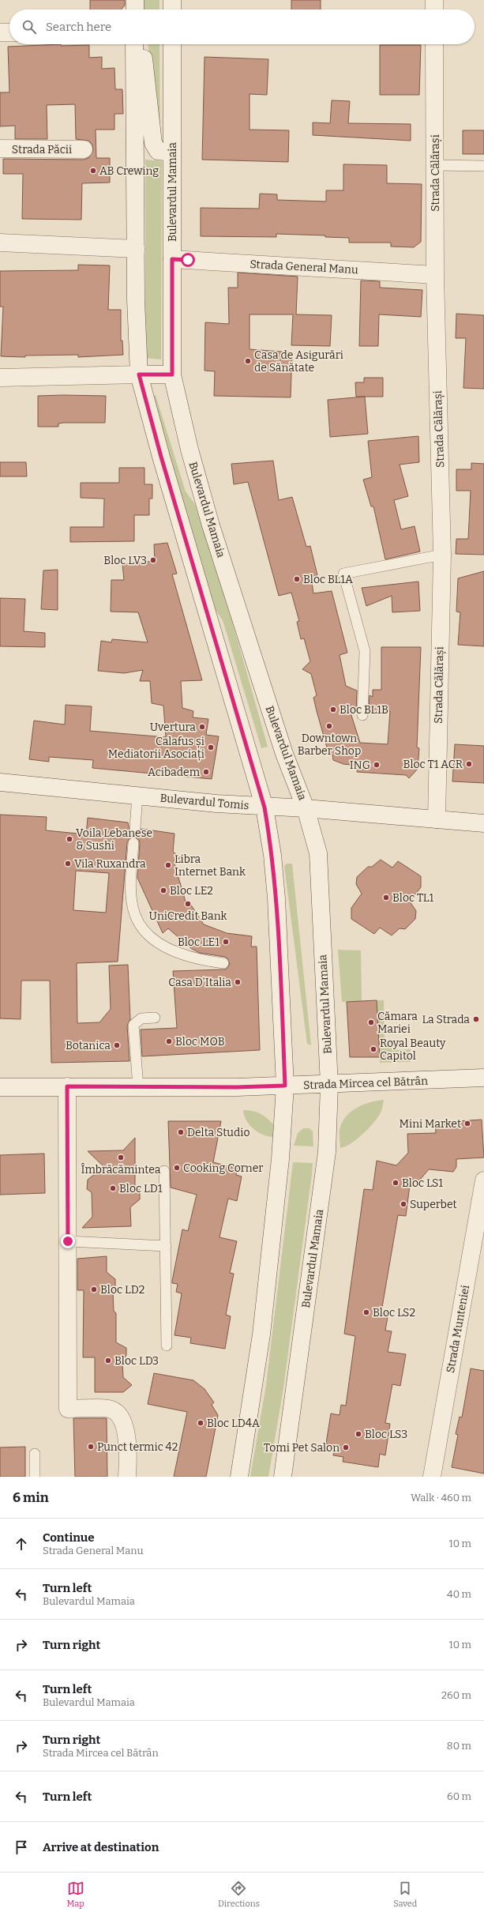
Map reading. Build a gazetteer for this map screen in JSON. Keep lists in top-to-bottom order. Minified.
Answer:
{"streets":{"main road":["Strada Păcii","Strada Călărași","Bulevardul Mamaia","Strada General Manu","Bulevardul Tomis","Strada Mircea cel Bătrân","Strada Munteniei"]},"crossings":[["Strada Călărași","Strada General Manu"],["Strada Călărași","Bulevardul Tomis"],["Bulevardul Mamaia","Strada General Manu"],["Bulevardul Mamaia","Bulevardul Tomis"],["Bulevardul Mamaia","Strada Mircea cel Bătrân"]],"places":["AB Crewing","Casa de Asigurări de Sănătate","Bloc LV3","Bloc BL1A","Bloc BL1B","Downtown Barber Shop","Uvertura","Calafus și Mediatorii Asociați","Bloc T1 ACR","ING","Acibadem","Voila Lebanese & Sushi","Vila Ruxandra","Libra Internet Bank","Bloc LE2","Bloc TL1","UniCredit Bank","Bloc LE1","Casa D'Italia","La Strada","Cămara Mariei","Bloc MOB","Botanica","Royal Beauty Capitol","Mini Market","Delta Studio","Îmbrăcămintea","Cooking Corner","Bloc LS1","Bloc LD1","Superbet","Bloc LD2","Bloc LS2","Bloc LD3","Bloc LD4A","Bloc LS3","Punct termic 42","Tomi Pet Salon"],"page":{"search":"Search here","heading":["6 min","Walk · 460 m"],"list":[["Continue","Strada General Manu","10 m"],["Turn left","Bulevardul Mamaia","40 m"],["Turn right","10 m"],["Turn left","Bulevardul Mamaia","260 m"],["Turn right","Strada Mircea cel Bătrân","80 m"],["Turn left","60 m"],"Arrive at destination"],"nav":["Map","Directions","Saved"]}}
